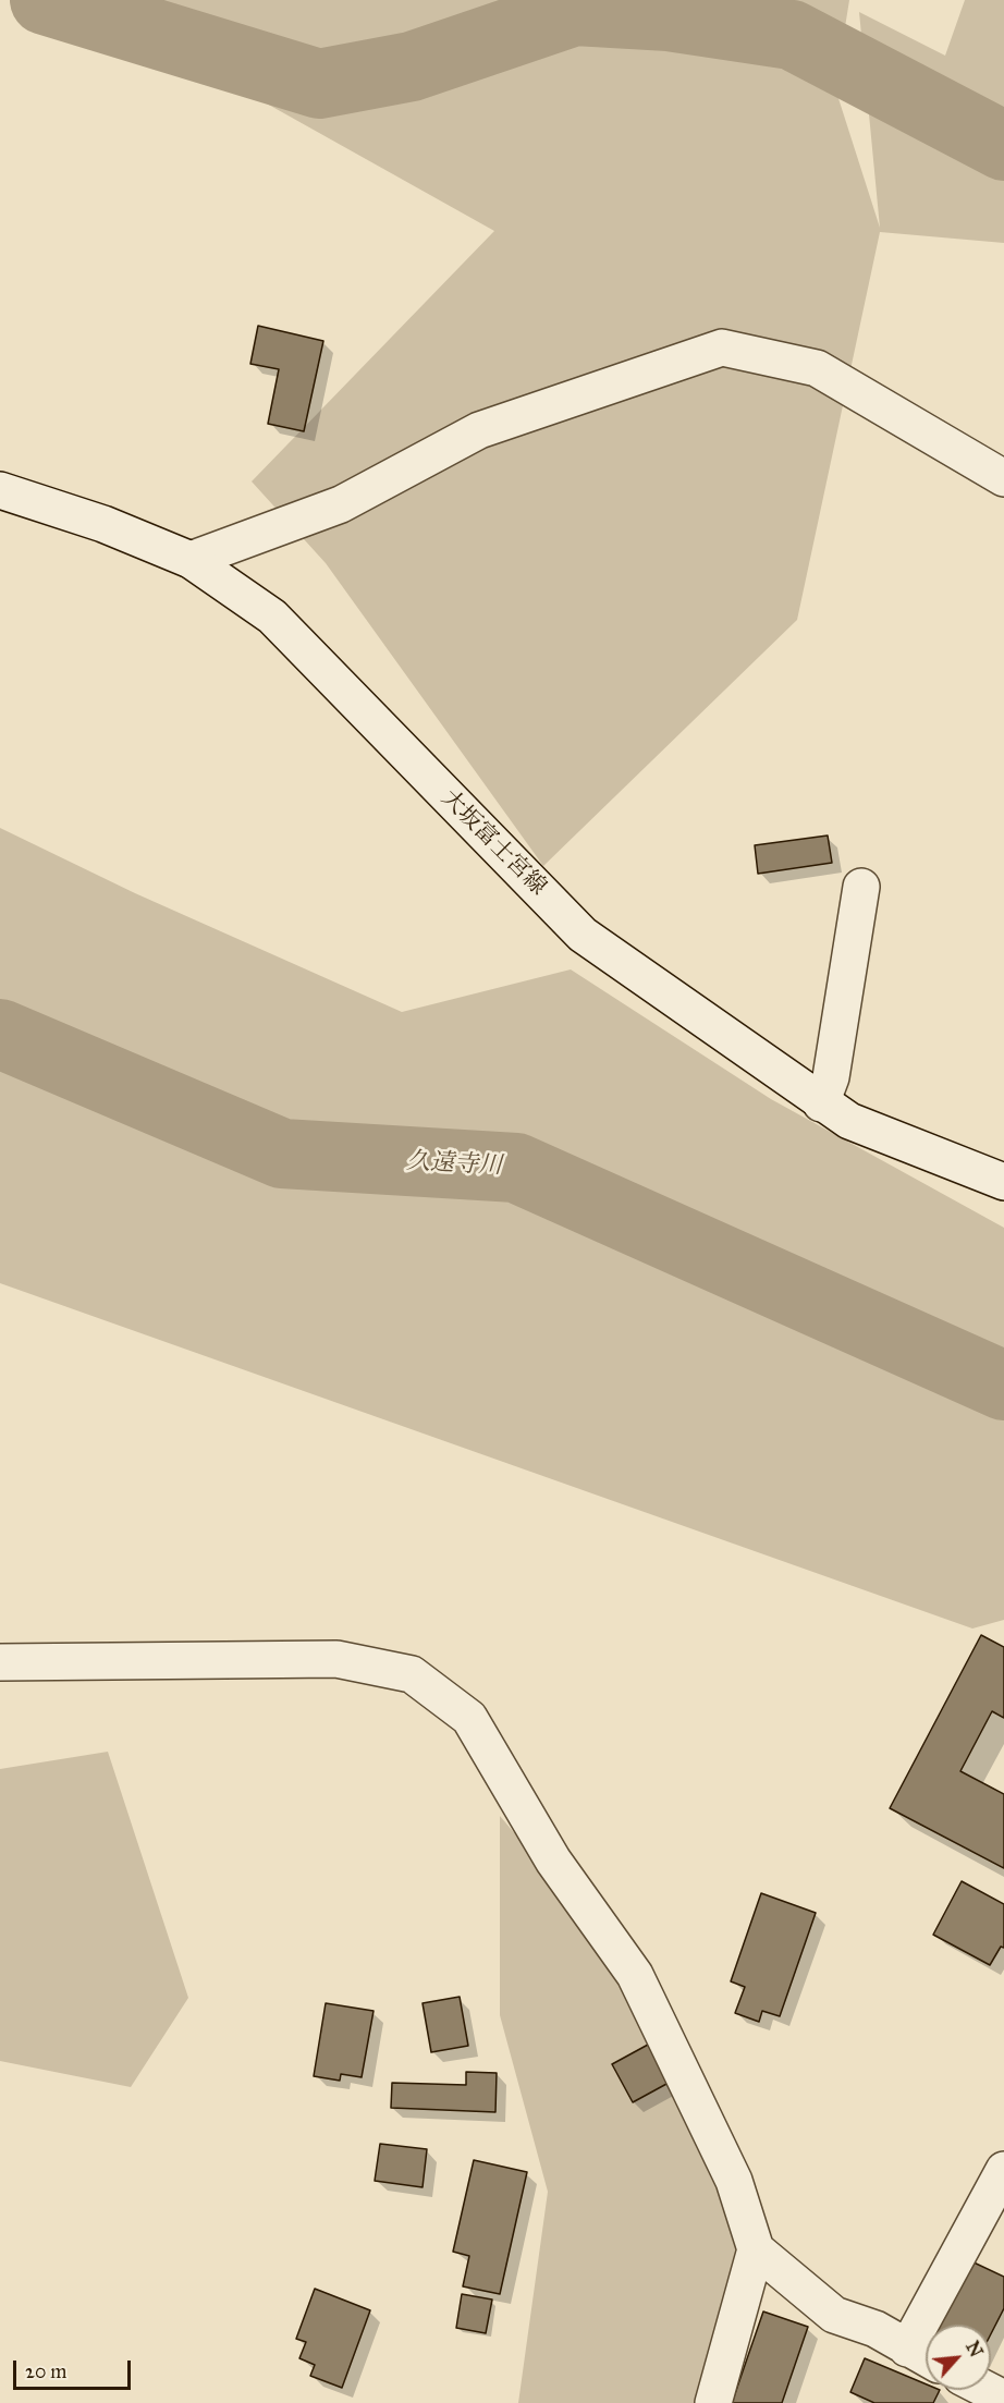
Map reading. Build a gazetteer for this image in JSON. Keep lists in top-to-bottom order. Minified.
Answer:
{"streets":{"street":["大坂富士宮線"]},"water":["久遠寺川"],"scale_bar":"20 m","north":"top right"}
